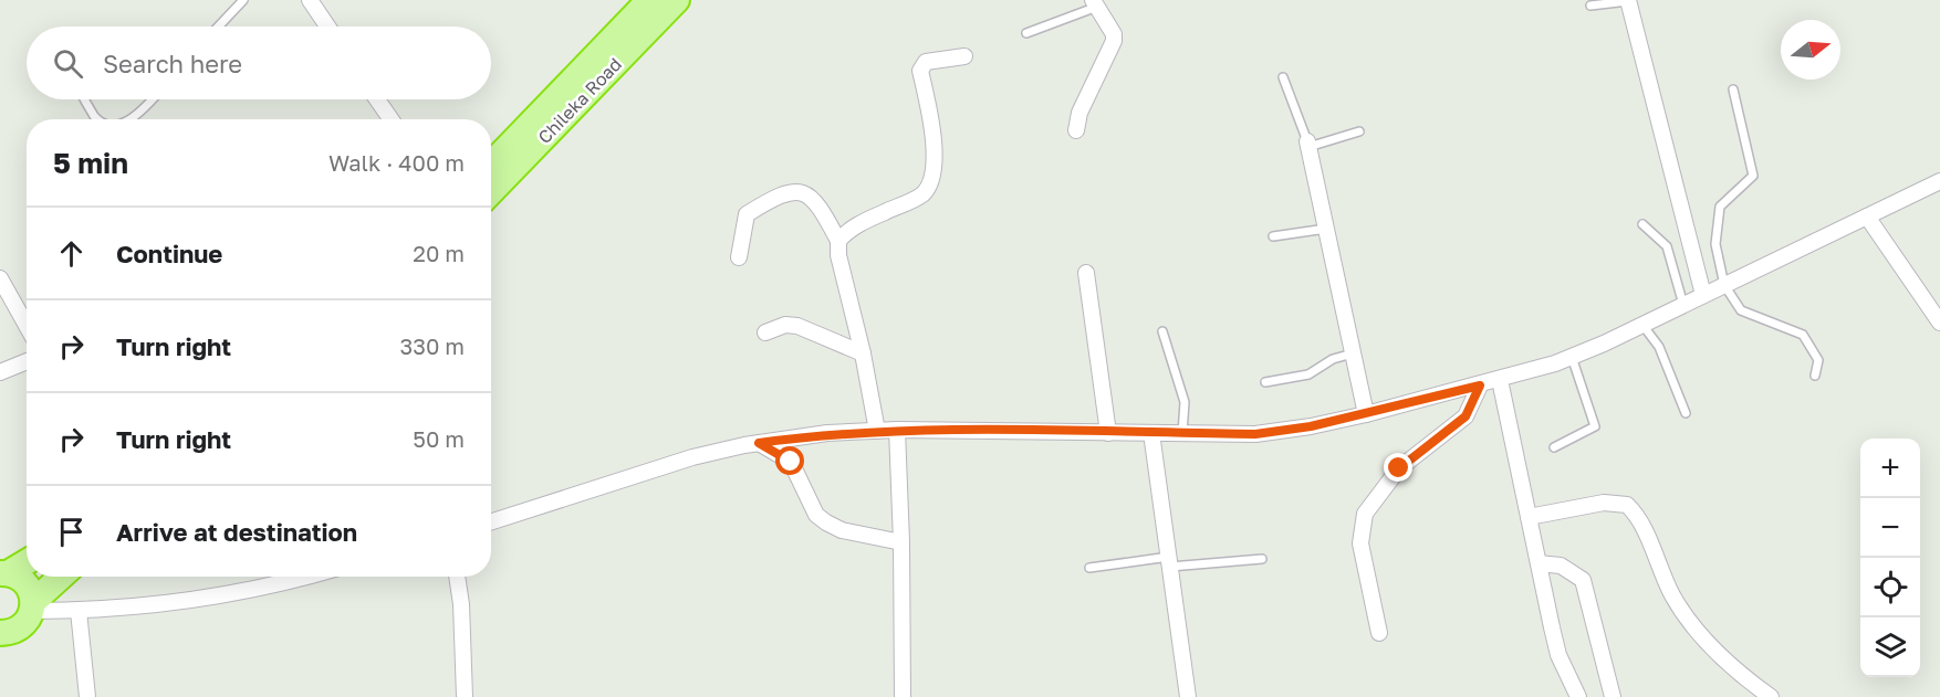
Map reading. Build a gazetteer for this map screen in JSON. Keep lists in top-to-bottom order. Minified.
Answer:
{"streets":{"highway":["Chileka Road"]},"north":"right","page":{"search":"Search here","heading":["5 min","Walk · 400 m"],"list":[["Continue","20 m"],["Turn right","330 m"],["Turn right","50 m"],"Arrive at destination"],"map_buttons":["+","−"]}}
